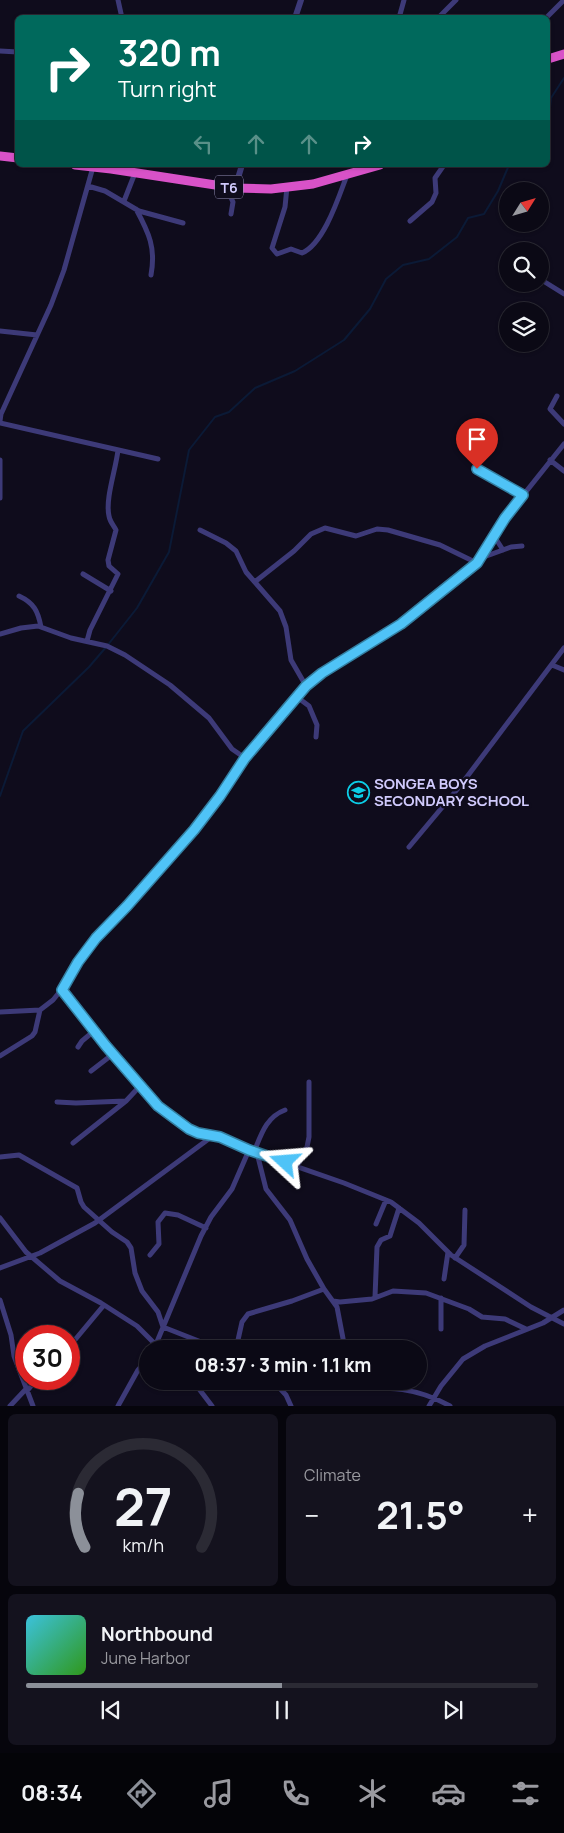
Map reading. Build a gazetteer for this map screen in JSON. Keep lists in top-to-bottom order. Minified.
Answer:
{"streets":{"highway":["T6"]},"places":{"school or university":["SONGEA BOYS SECONDARY SCHOOL"]},"north":"top right","page":{"turn":["320 m","Turn right"],"limit":"30","trip":"08:37 · 3 min · 1.1 km","tile":"Climate","heat":["−","21.5°","+"],"song":["Northbound","June Harbor"],"tabs":"08:34","gauge":["27","km/h"]}}
